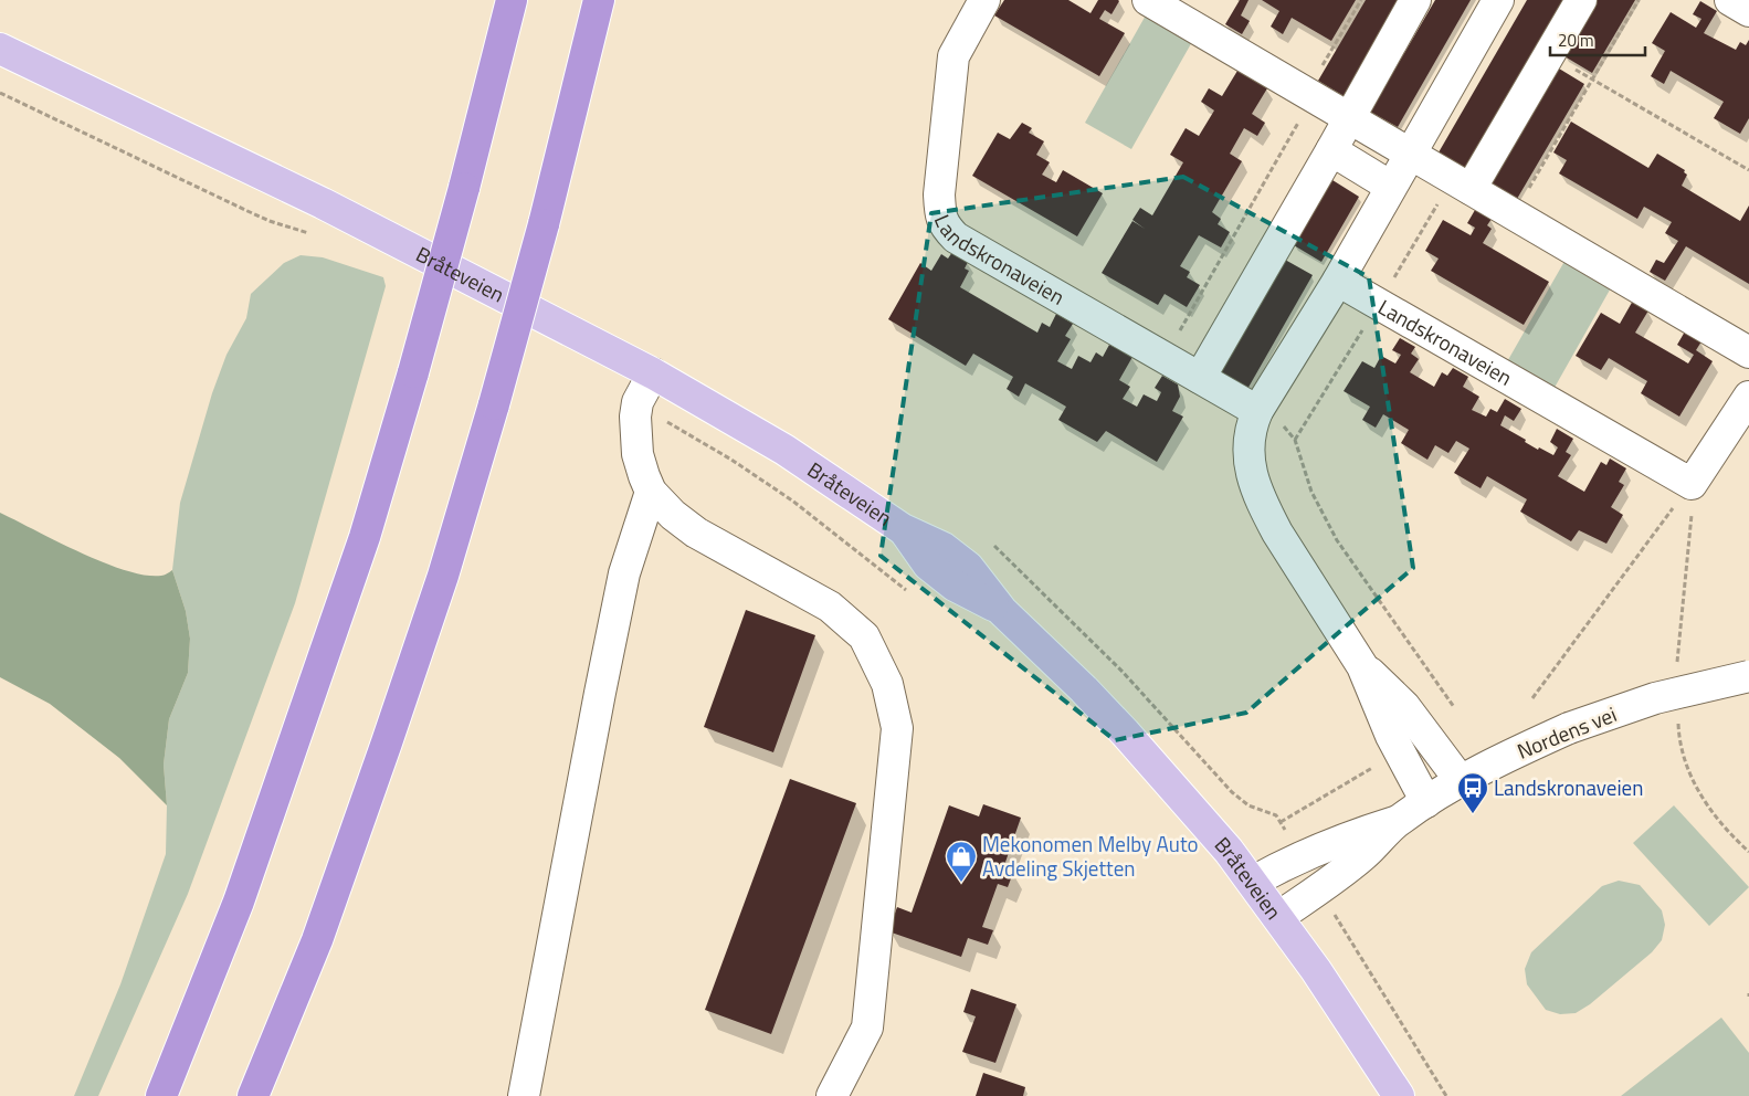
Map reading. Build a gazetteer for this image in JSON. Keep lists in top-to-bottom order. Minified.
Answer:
{"streets":{"main road":["Bråteveien"],"street":["Landskronaveien","Nordens vei"]},"crossings":[["Bråteveien","Nordens vei"]],"places":{"bus stop":["Landskronaveien"],"shop":["Mekonomen Melby Auto Avdeling Skjetten"]},"scale_bar":"20 m"}
